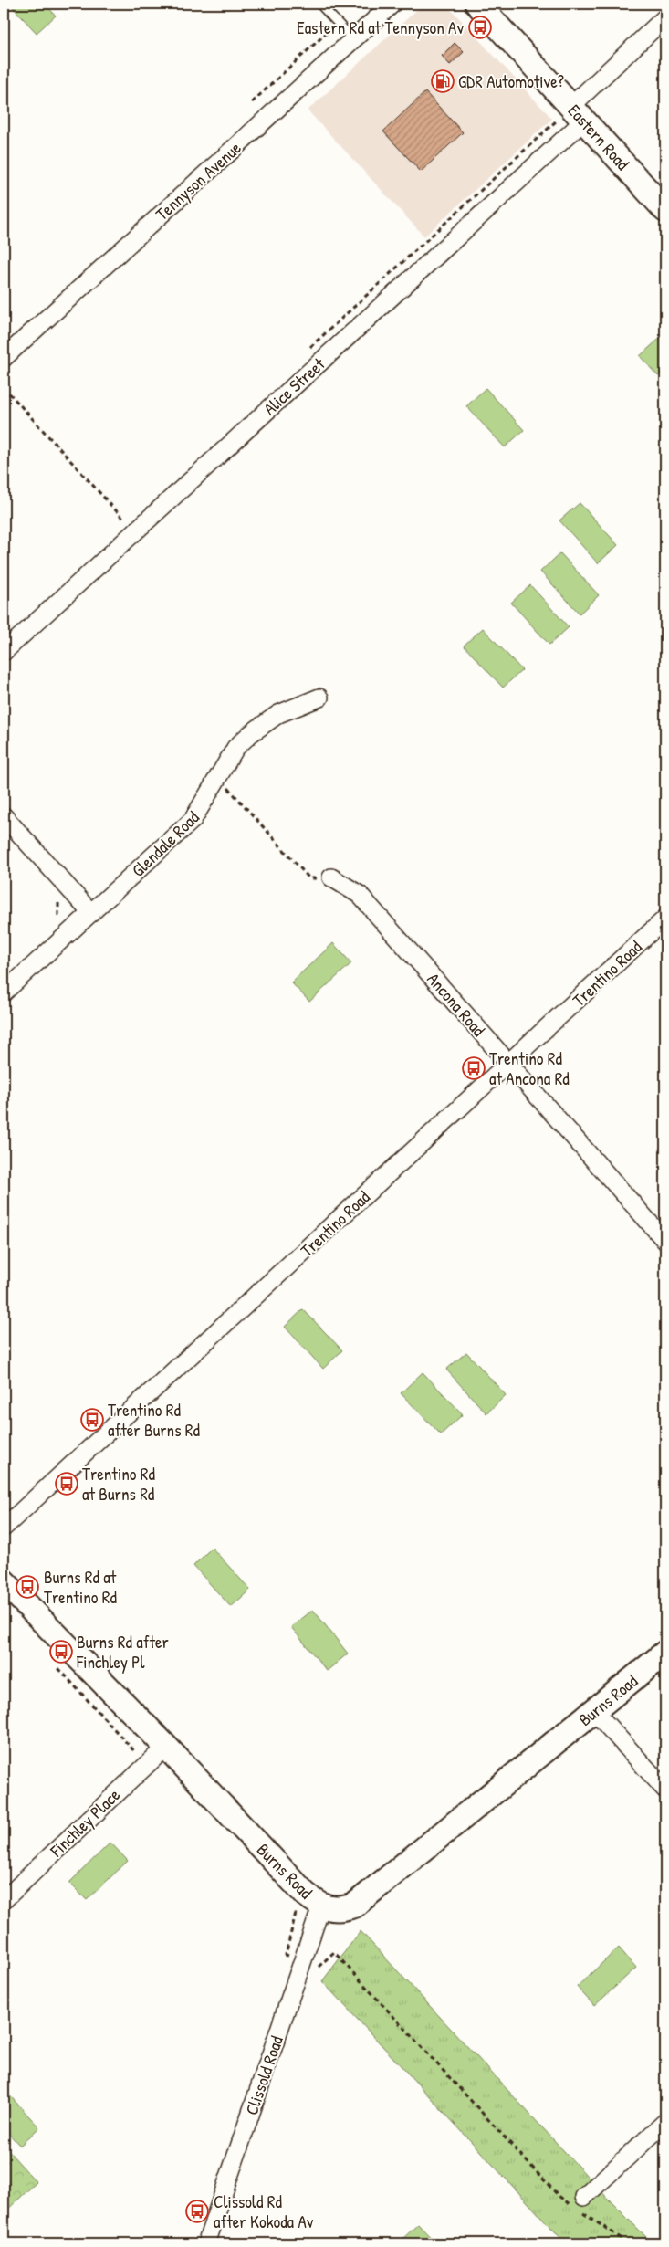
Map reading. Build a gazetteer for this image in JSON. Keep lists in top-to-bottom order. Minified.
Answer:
{"streets":{"main road":["Eastern Road","Burns Road"],"street":["Tennyson Avenue","Alice Street","Glendale Road","Trentino Road","Ancona Road","Finchley Place","Clissold Road"]},"crossings":[["Eastern Road","Alice Street"],["Trentino Road","Ancona Road"],["Burns Road","Finchley Place"],["Burns Road","Clissold Road"]],"places":{"bus stop":["Eastern Rd at Tennyson Av","Trentino Rd at Ancona Rd","Trentino Rd after Burns Rd","Trentino Rd at Burns Rd","Burns Rd at Trentino Rd","Burns Rd after Finchley Pl","Clissold Rd after Kokoda Av"],"fuel station":["GDR Automotive?"]}}
